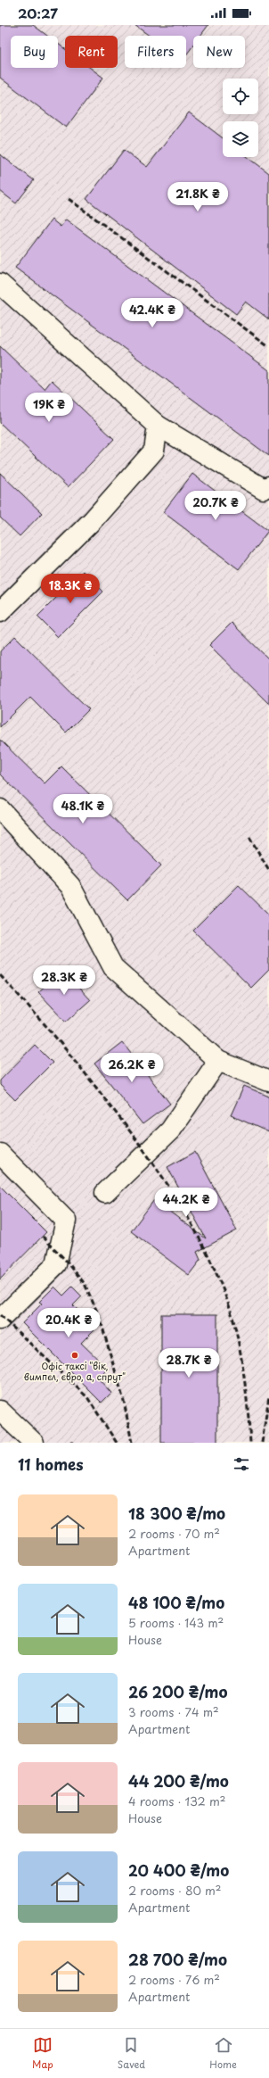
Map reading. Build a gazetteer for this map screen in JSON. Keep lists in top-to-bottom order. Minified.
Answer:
{"places":["Офіс таксі \"вік, вимпєл, євро, а, спрут\""],"page":{"status":"20:27","chip":["Buy","Rent","Filters","New"],"price":["21.8K ₴","42.4K ₴","19K ₴","20.7K ₴","18.3K ₴","48.1K ₴","28.3K ₴","26.2K ₴","44.2K ₴","20.4K ₴","28.7K ₴"],"heading":"11 homes","list":[{"name":"18 300 ₴/mo","note":"2 rooms · 70 m² · Apartment"},{"name":"48 100 ₴/mo","note":"5 rooms · 143 m² · House"},{"name":"26 200 ₴/mo","note":"3 rooms · 74 m² · Apartment"},{"name":"44 200 ₴/mo","note":"4 rooms · 132 m² · House"},{"name":"20 400 ₴/mo","note":"2 rooms · 80 m² · Apartment"},{"name":"28 700 ₴/mo","note":"2 rooms · 76 m² · Apartment"}],"tabs":["Map","Saved","Home"]}}
